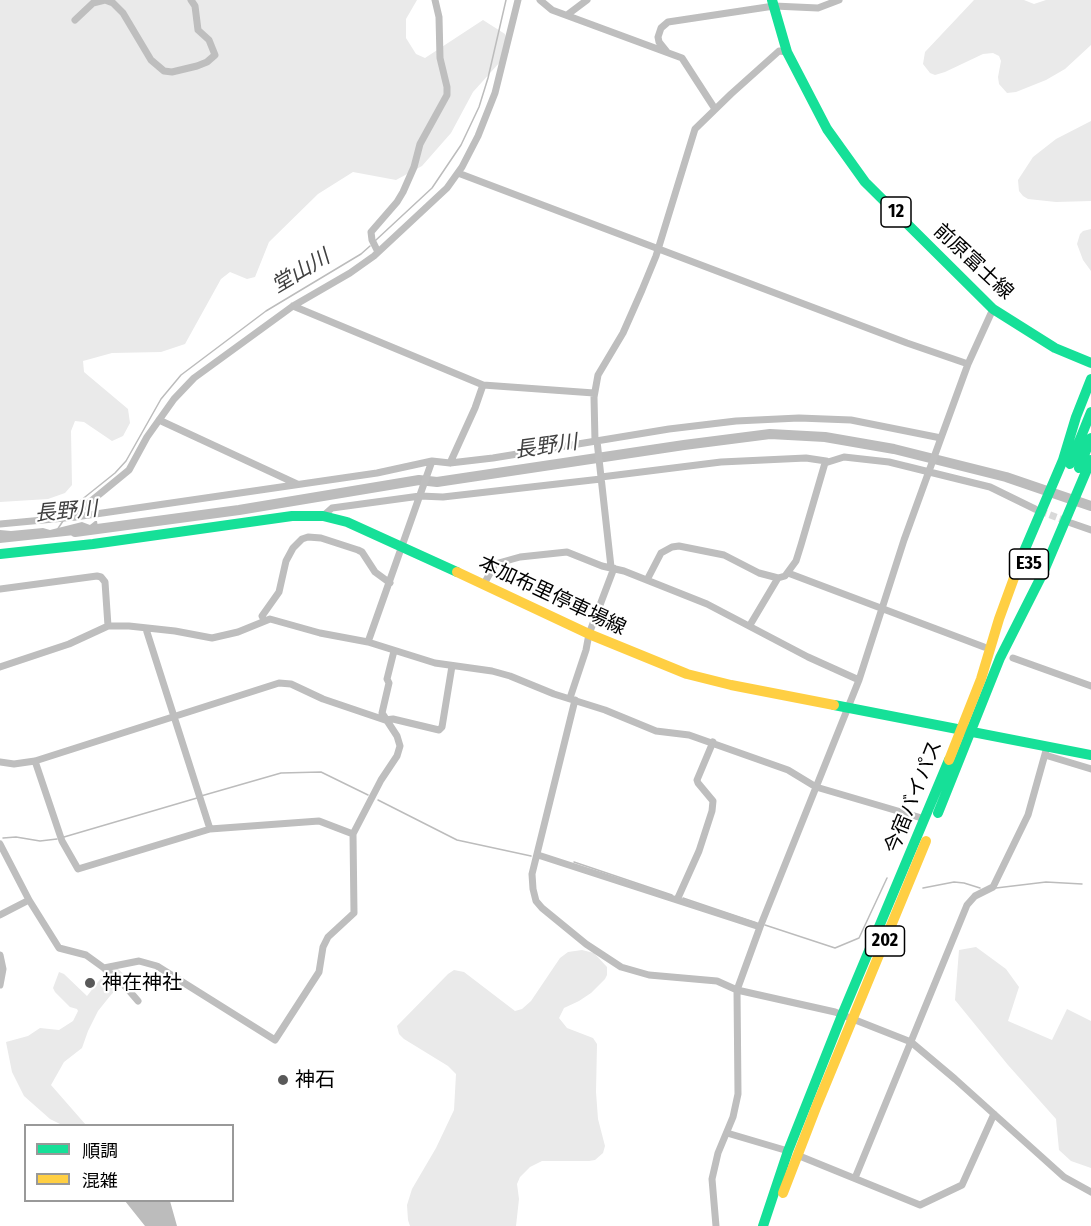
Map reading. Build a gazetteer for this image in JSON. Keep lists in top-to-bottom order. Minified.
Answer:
{"streets":{"main road":["12","前原富士線","E35","本加布里停車場線","今宿バイパス","202"]},"crossings":[["E35","今宿バイパス"],["本加布里停車場線","今宿バイパス"]],"water":["堂山川","長野川"],"places":["神在神社","神石"],"legend":["順調","混雑"]}
